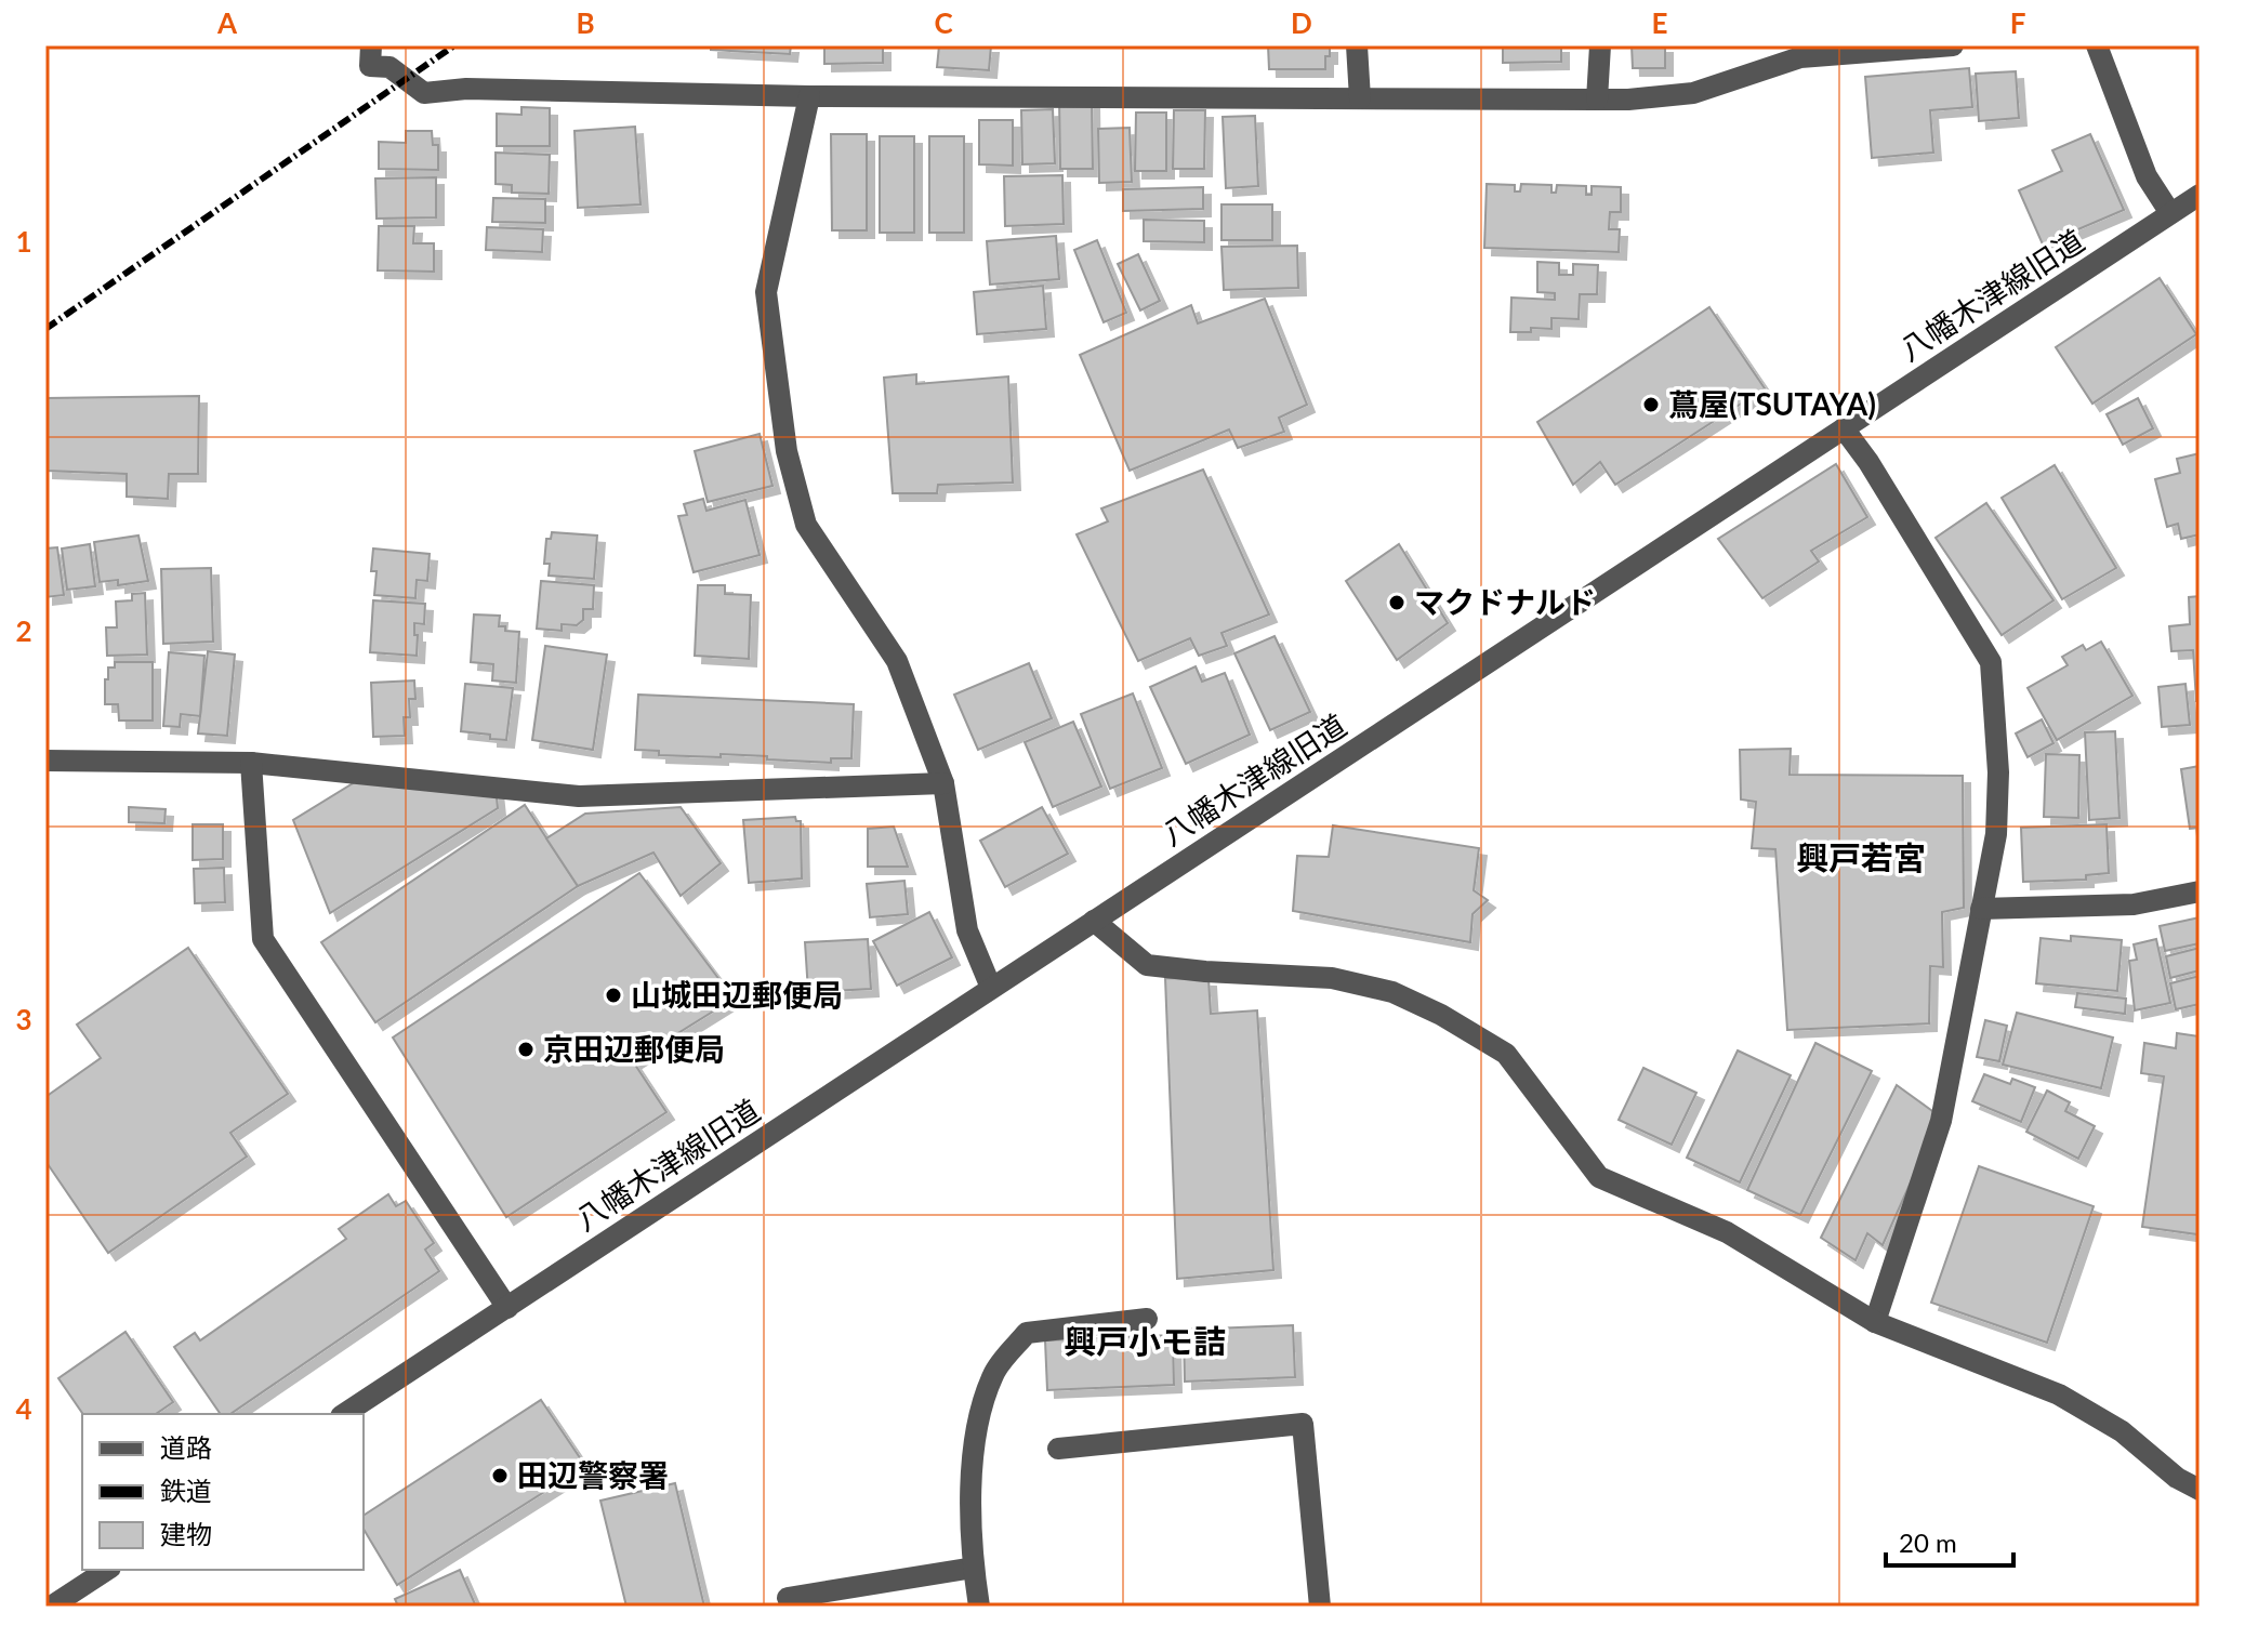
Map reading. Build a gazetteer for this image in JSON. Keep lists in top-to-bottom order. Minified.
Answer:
{"streets":{"street":["八幡木津線旧道"]},"districts":["興戸若宮","興戸小モ詰"],"places":["蔦屋(TSUTAYA)","マクドナルド","山城田辺郵便局","京田辺郵便局","田辺警察署"],"legend":["道路","鉄道","建物"],"scale_bar":"20 m","grid":{"columns":["A","B","C","D","E","F"],"rows":["1","2","3","4"]}}
